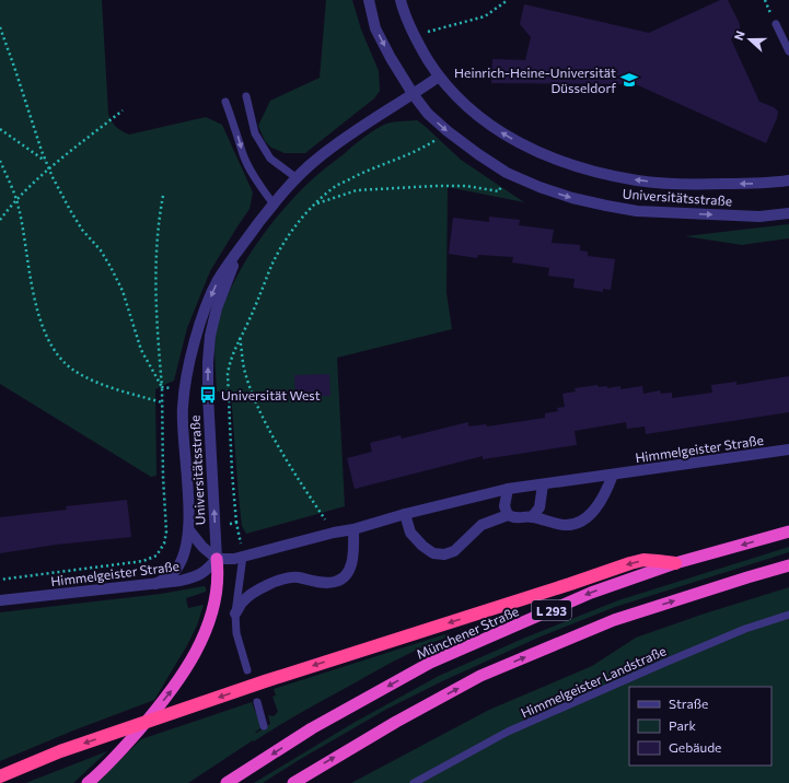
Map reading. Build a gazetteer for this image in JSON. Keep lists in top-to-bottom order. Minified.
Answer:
{"streets":{"highway":["L 293","Münchener Straße"],"street":["Universitätsstraße","Himmelgeister Straße"],"lane":["Himmelgeister Landstraße"]},"crossings":[["Universitätsstraße","Himmelgeister Straße"]],"places":{"school or university":["Heinrich-Heine-Universität Düsseldorf"],"bus stop":["Universität West"]},"legend":["Straße","Park","Gebäude"],"north":"left"}
